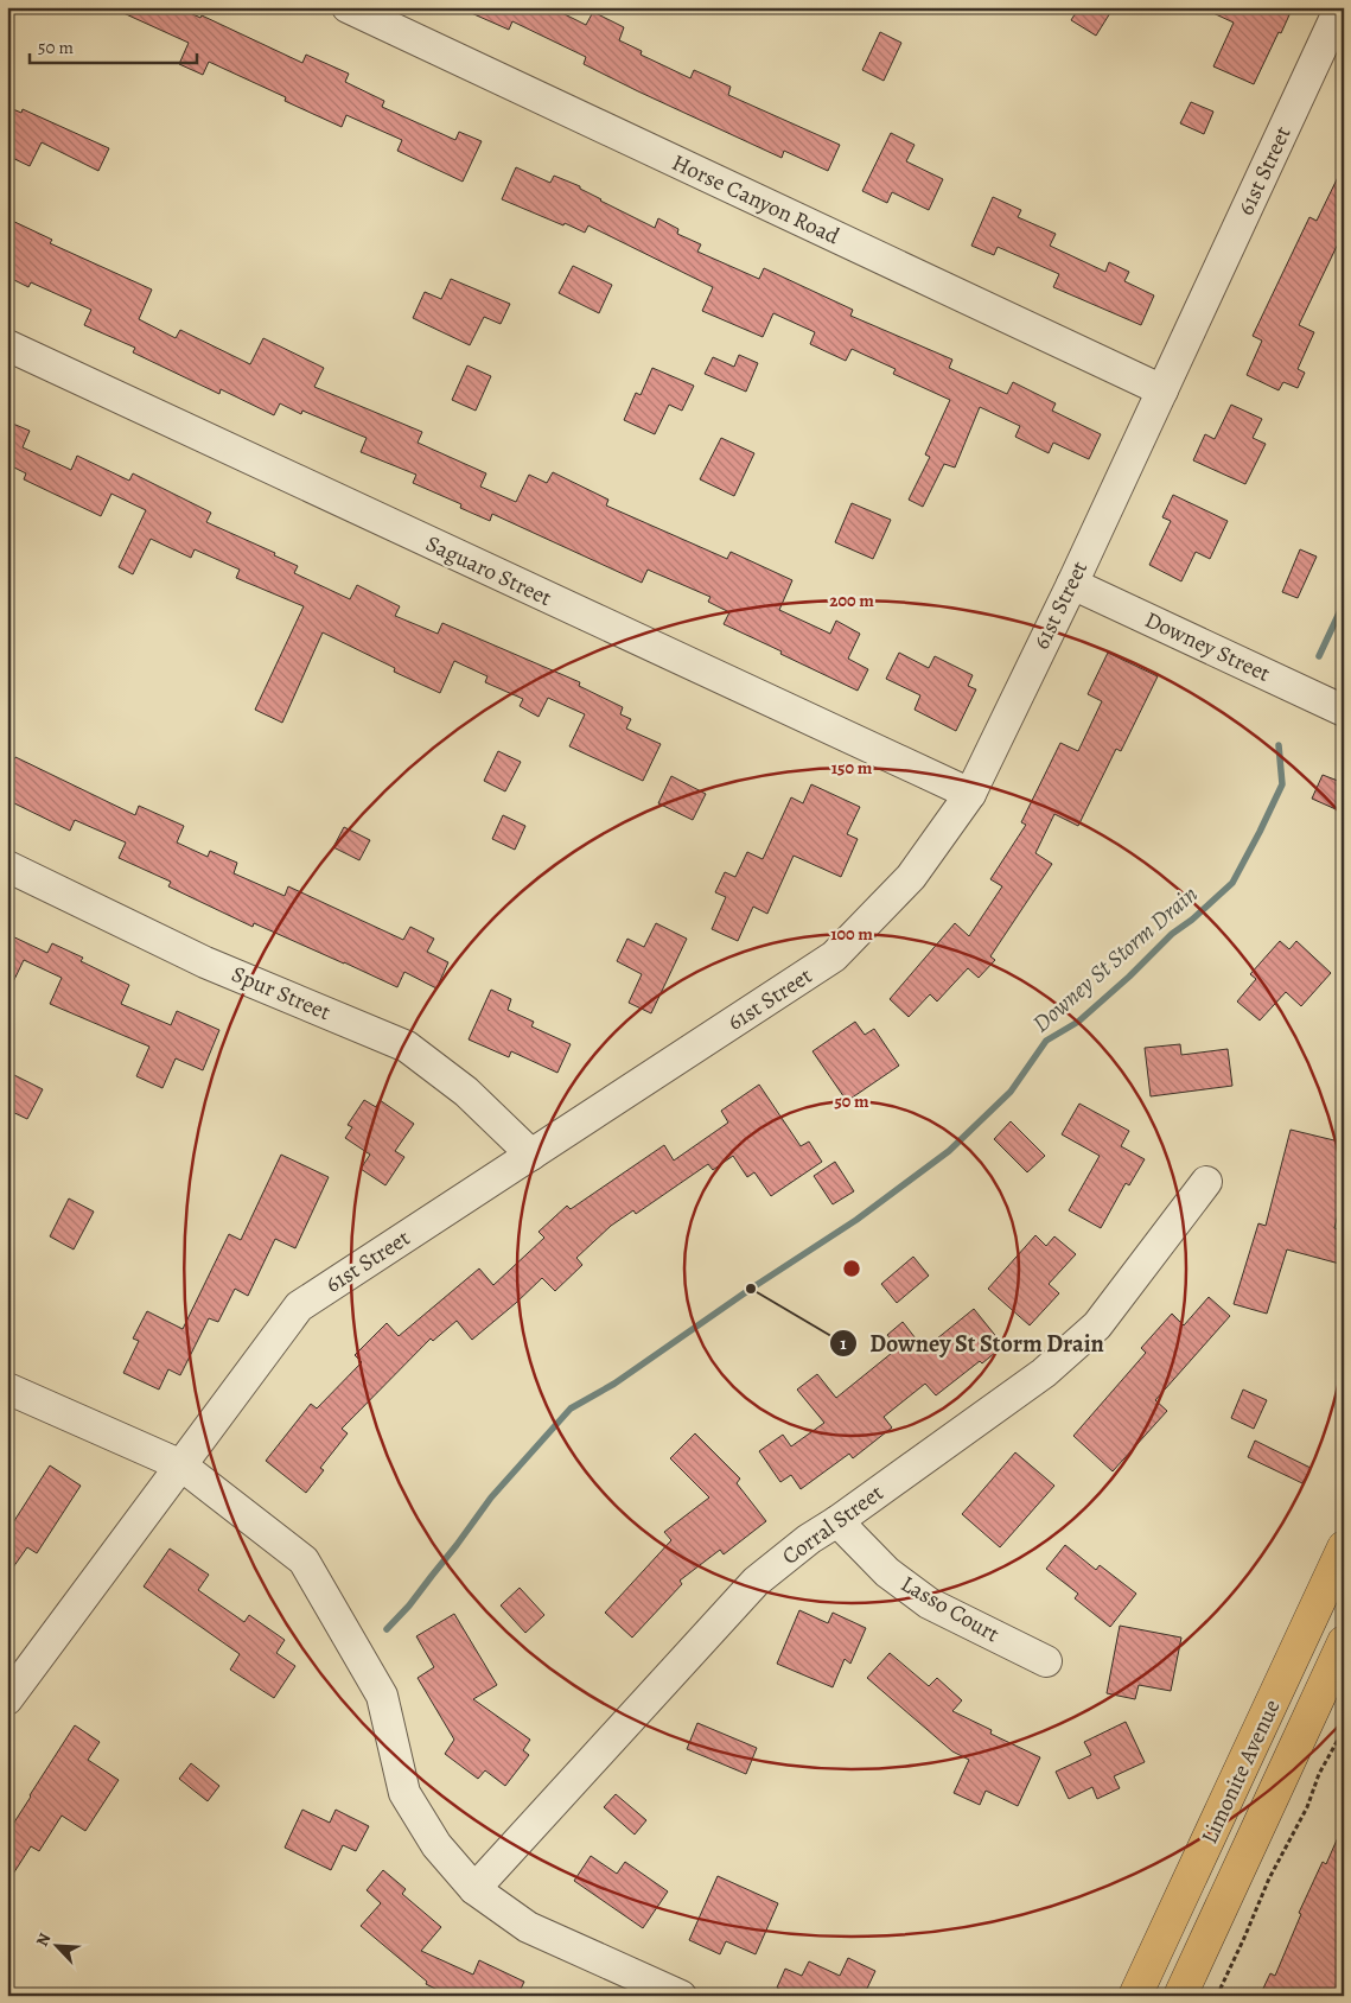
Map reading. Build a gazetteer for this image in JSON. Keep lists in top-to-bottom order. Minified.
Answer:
{"streets":{"main road":["Limonite Avenue"],"street":["61st Street","Horse Canyon Road","Saguaro Street","Downey Street","Spur Street","Corral Street","Lasso Court"]},"crossings":[["61st Street","Horse Canyon Road"],["61st Street","Saguaro Street"],["61st Street","Downey Street"],["61st Street","Spur Street"],["Corral Street","Lasso Court"]],"water":["Downey St Storm Drain"],"places":["Downey St Storm Drain"],"scale_bar":"50 m","north":"top left","rings":["200 m","150 m","100 m","50 m"]}
